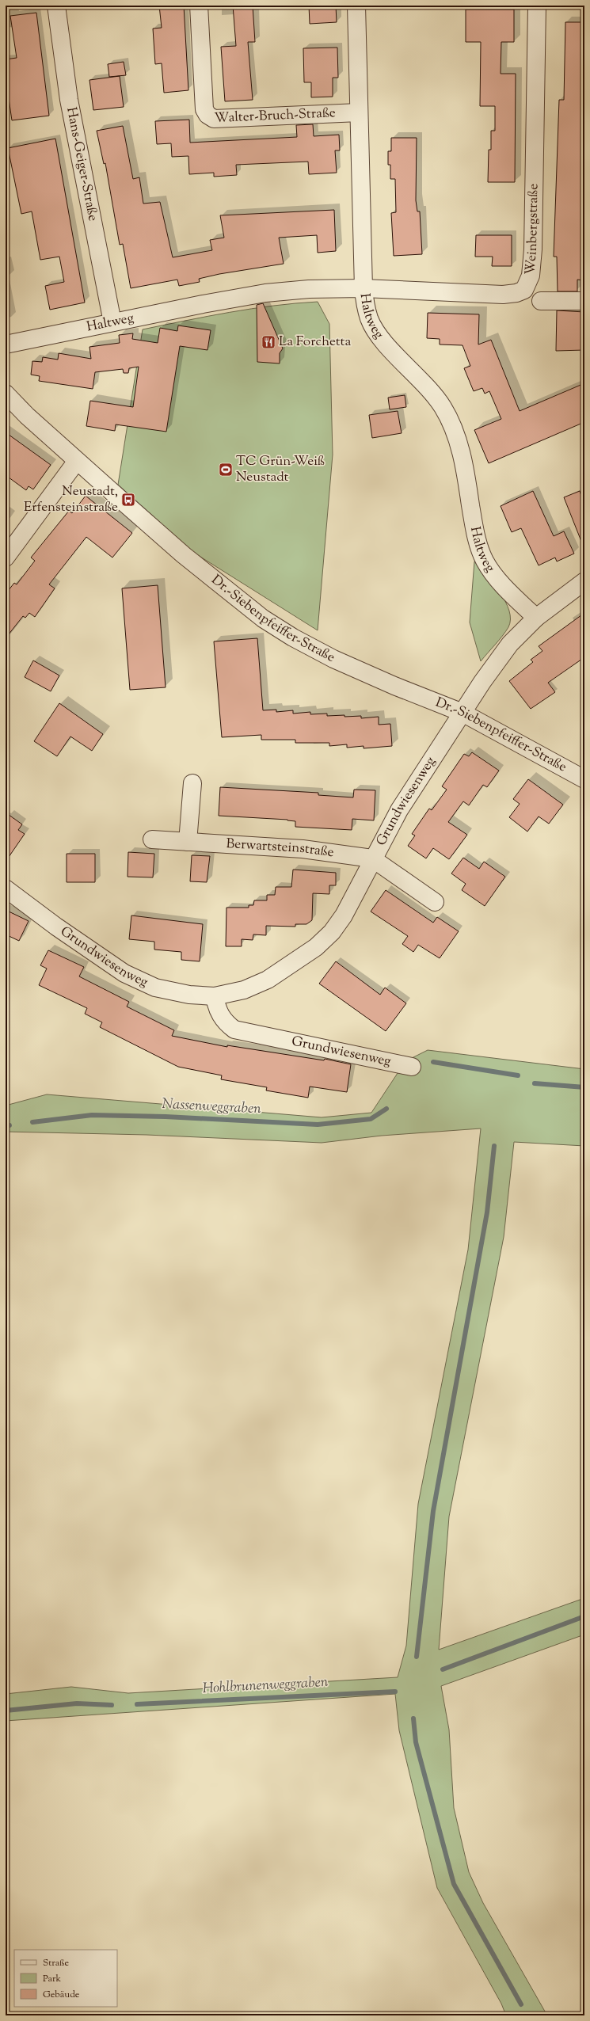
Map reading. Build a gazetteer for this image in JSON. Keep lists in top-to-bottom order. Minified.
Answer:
{"streets":{"street":["Walter-Bruch-Straße","Hans-Geiger-Straße","Weinbergstraße","Haltweg","Dr.-Siebenpfeiffer-Straße","Grundwiesenweg","Berwartsteinstraße"]},"crossings":[["Hans-Geiger-Straße","Haltweg"],["Weinbergstraße","Haltweg"],["Haltweg","Grundwiesenweg"],["Dr.-Siebenpfeiffer-Straße","Grundwiesenweg"],["Grundwiesenweg","Berwartsteinstraße"]],"water":["Nassenweggraben","Hohlbrunenweggraben"],"places":{"restaurant":["La Forchetta"],"sports":["TC Grün-Weiß Neustadt"],"bus stop":["Neustadt, Erfensteinstraße"]},"legend":["Straße","Park","Gebäude"]}
